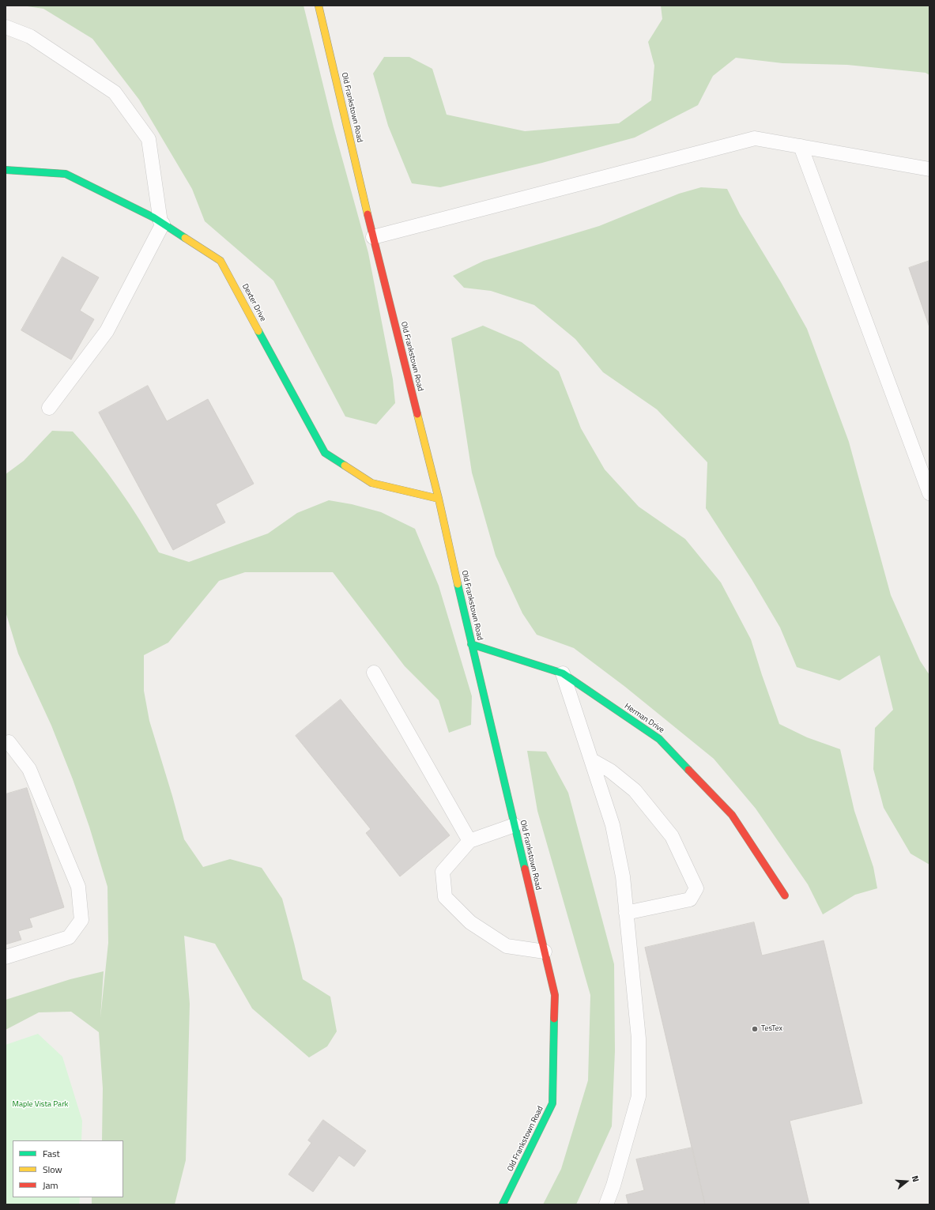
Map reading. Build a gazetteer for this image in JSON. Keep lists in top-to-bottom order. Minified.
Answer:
{"streets":{"street":["Old Frankstown Road","Dexter Drive","Herman Drive"]},"crossings":[["Old Frankstown Road","Dexter Drive"],["Old Frankstown Road","Herman Drive"]],"parks":["Maple Vista Park"],"places":["TesTex"],"legend":["Fast","Slow","Jam"],"north":"right"}
